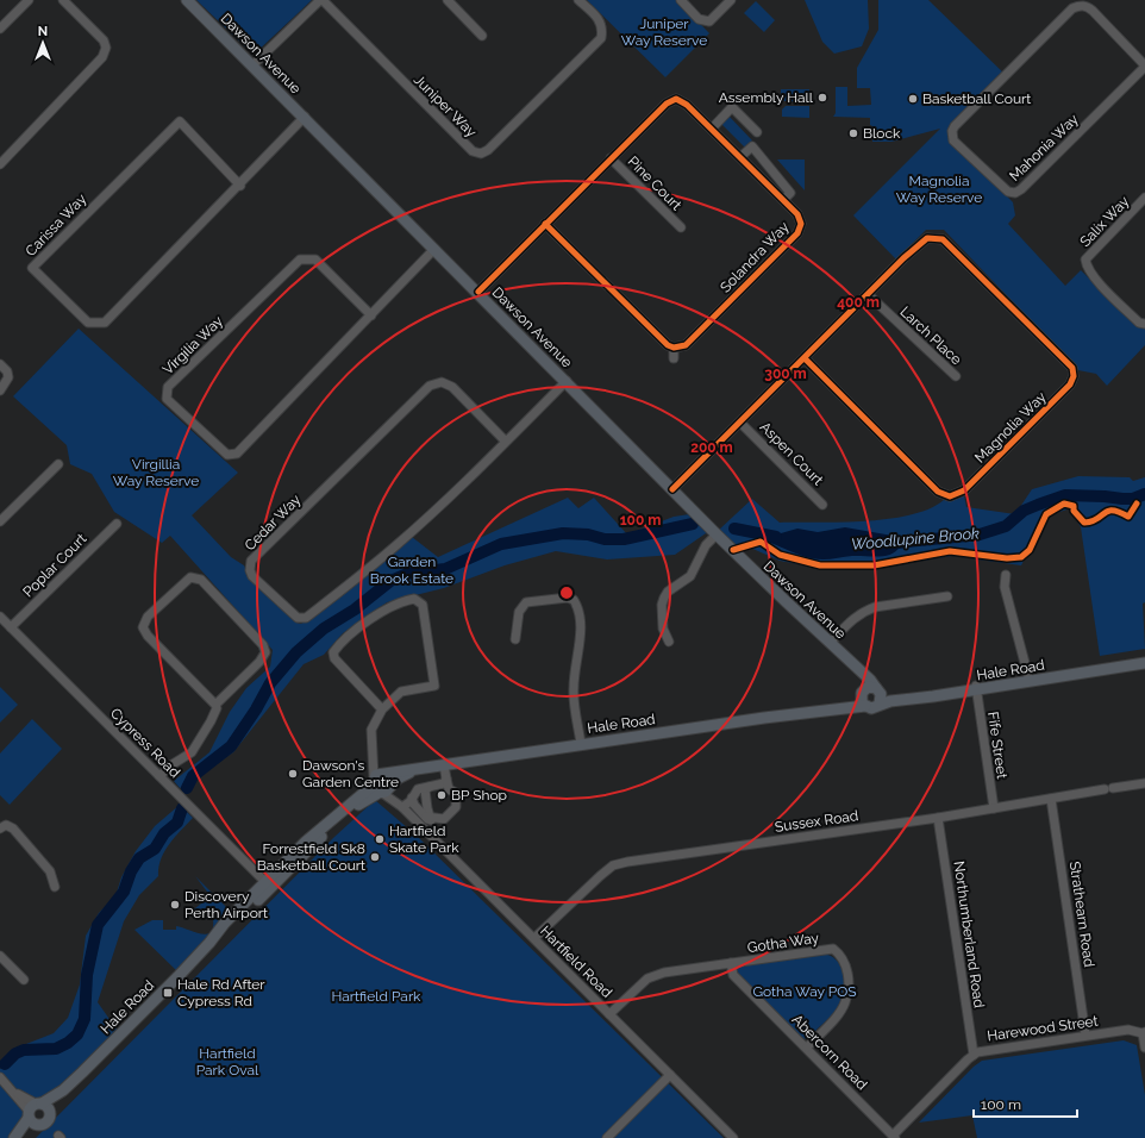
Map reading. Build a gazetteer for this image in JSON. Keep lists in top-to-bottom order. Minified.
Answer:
{"streets":{"main road":["Dawson Avenue","Hale Road"],"street":["Juniper Way","Mahonia Way","Pine Court","Salix Way","Carissa Way","Solandra Way","Larch Place","Virgilia Way","Magnolia Way","Aspen Court","Cedar Way","Poplar Court","Cypress Road","Fife Street","Sussex Road","Strathearn Road","Northumberland Road","Gotha Way","Hartfield Road","Harewood Street","Abercorn Road"]},"crossings":[["Dawson Avenue","Juniper Way"],["Dawson Avenue","Carissa Way"],["Dawson Avenue","Solandra Way"],["Dawson Avenue","Virgilia Way"],["Dawson Avenue","Cedar Way"],["Dawson Avenue","Hale Road"],["Pine Court","Solandra Way"],["Larch Place","Magnolia Way"],["Poplar Court","Cypress Road"],["Hale Road","Cypress Road"],["Hale Road","Fife Street"],["Hale Road","Hartfield Road"],["Fife Street","Sussex Road"],["Sussex Road","Strathearn Road"],["Sussex Road","Northumberland Road"],["Sussex Road","Hartfield Road"],["Strathearn Road","Harewood Street"],["Northumberland Road","Harewood Street"],["Gotha Way","Hartfield Road"],["Gotha Way","Abercorn Road"],["Harewood Street","Abercorn Road"]],"water":["Woodlupine Brook"],"parks":["Juniper Way Reserve","Magnolia Way Reserve","Virgillia Way Reserve","Garden Brook Estate","Gotha Way POS","Hartfield Park","Hartfield Park Oval"],"places":{"other":["Assembly Hall","Basketball Court","Block","Dawson's Garden Centre","BP Shop","Hartfield Skate Park","Forrestfield Sk8 Basketball Court","Discovery Perth Airport"],"transit":["Hale Rd After Cypress Rd"]},"scale_bar":"100 m","north":"top","rings":["400 m","300 m","200 m","100 m"]}
